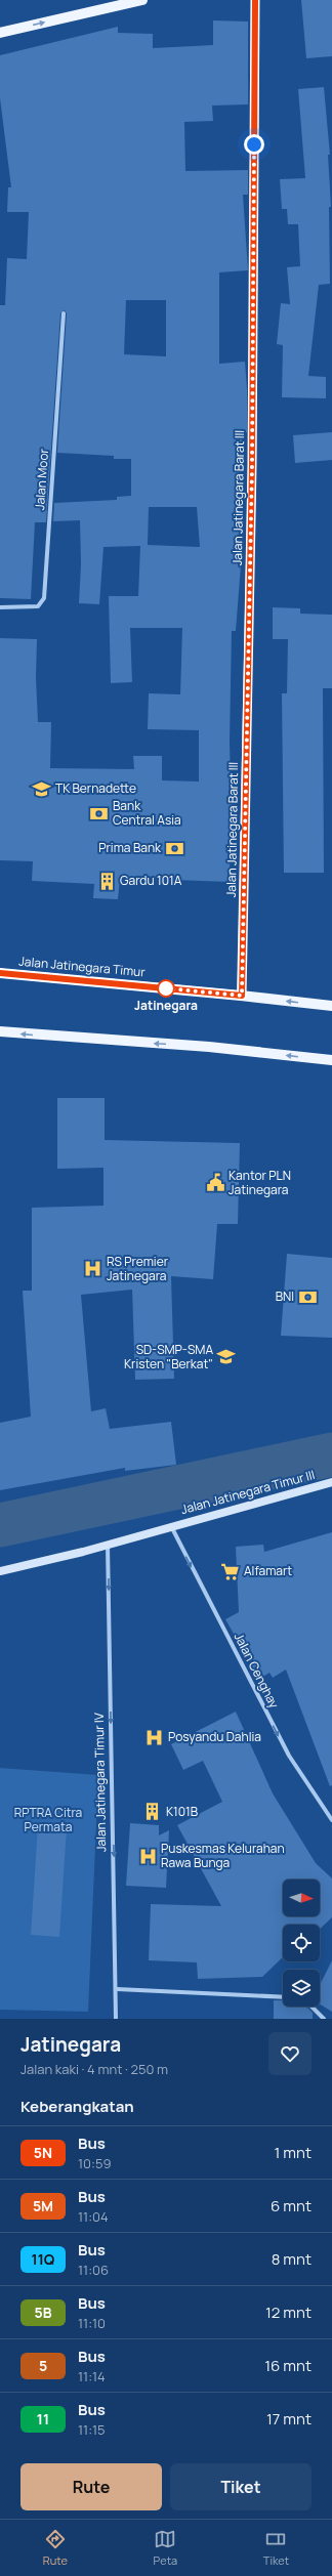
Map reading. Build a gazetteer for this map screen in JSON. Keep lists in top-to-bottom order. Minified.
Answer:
{"streets":{"main road":["Jalan Jatinegara Timur"],"street":["Jalan Moor","Jalan Jatinegara Barat III","Jalan Jatinegara Timur III","Jalan Cenghay","Jalan Jatinegara Timur IV"]},"crossings":[["Jalan Jatinegara Barat III","Jalan Jatinegara Timur"],["Jalan Jatinegara Timur III","Jalan Cenghay"]],"one_way":["Jalan Cenghay","Jalan Jatinegara Timur IV"],"parks":["RPTRA Citra Permata"],"places":{"school or university":["TK Bernadette","SD-SMP-SMA Kristen \"Berkat\""],"bank":["Bank Central Asia","Prima Bank","BNI"],"building":["Gardu 101A","K101B"],"other":["Jatinegara"],"public building":["Kantor PLN Jatinegara"],"hospital":["RS Premier Jatinegara","Posyandu Dahlia","Puskesmas Kelurahan Rawa Bunga"],"supermarket":["Alfamart"]},"lines":["bus line 5N"],"north":"right","page":{"heading":[["Jatinegara","Jalan kaki · 4 mnt · 250 m"],"Keberangkatan"],"list":[{"mark":"5N","name":"Bus","note":"10:59","value":"1 mnt"},{"mark":"5M","name":"Bus","note":"11:04","value":"6 mnt"},{"mark":"11Q","name":"Bus","note":"11:06","value":"8 mnt"},{"mark":"5B","name":"Bus","note":"11:10","value":"12 mnt"},{"mark":"5","name":"Bus","note":"11:14","value":"16 mnt"},{"mark":"11","name":"Bus","note":"11:15","value":"17 mnt"}],"buttons":["Rute","Tiket"],"tabs":["Rute","Peta","Tiket"]}}
